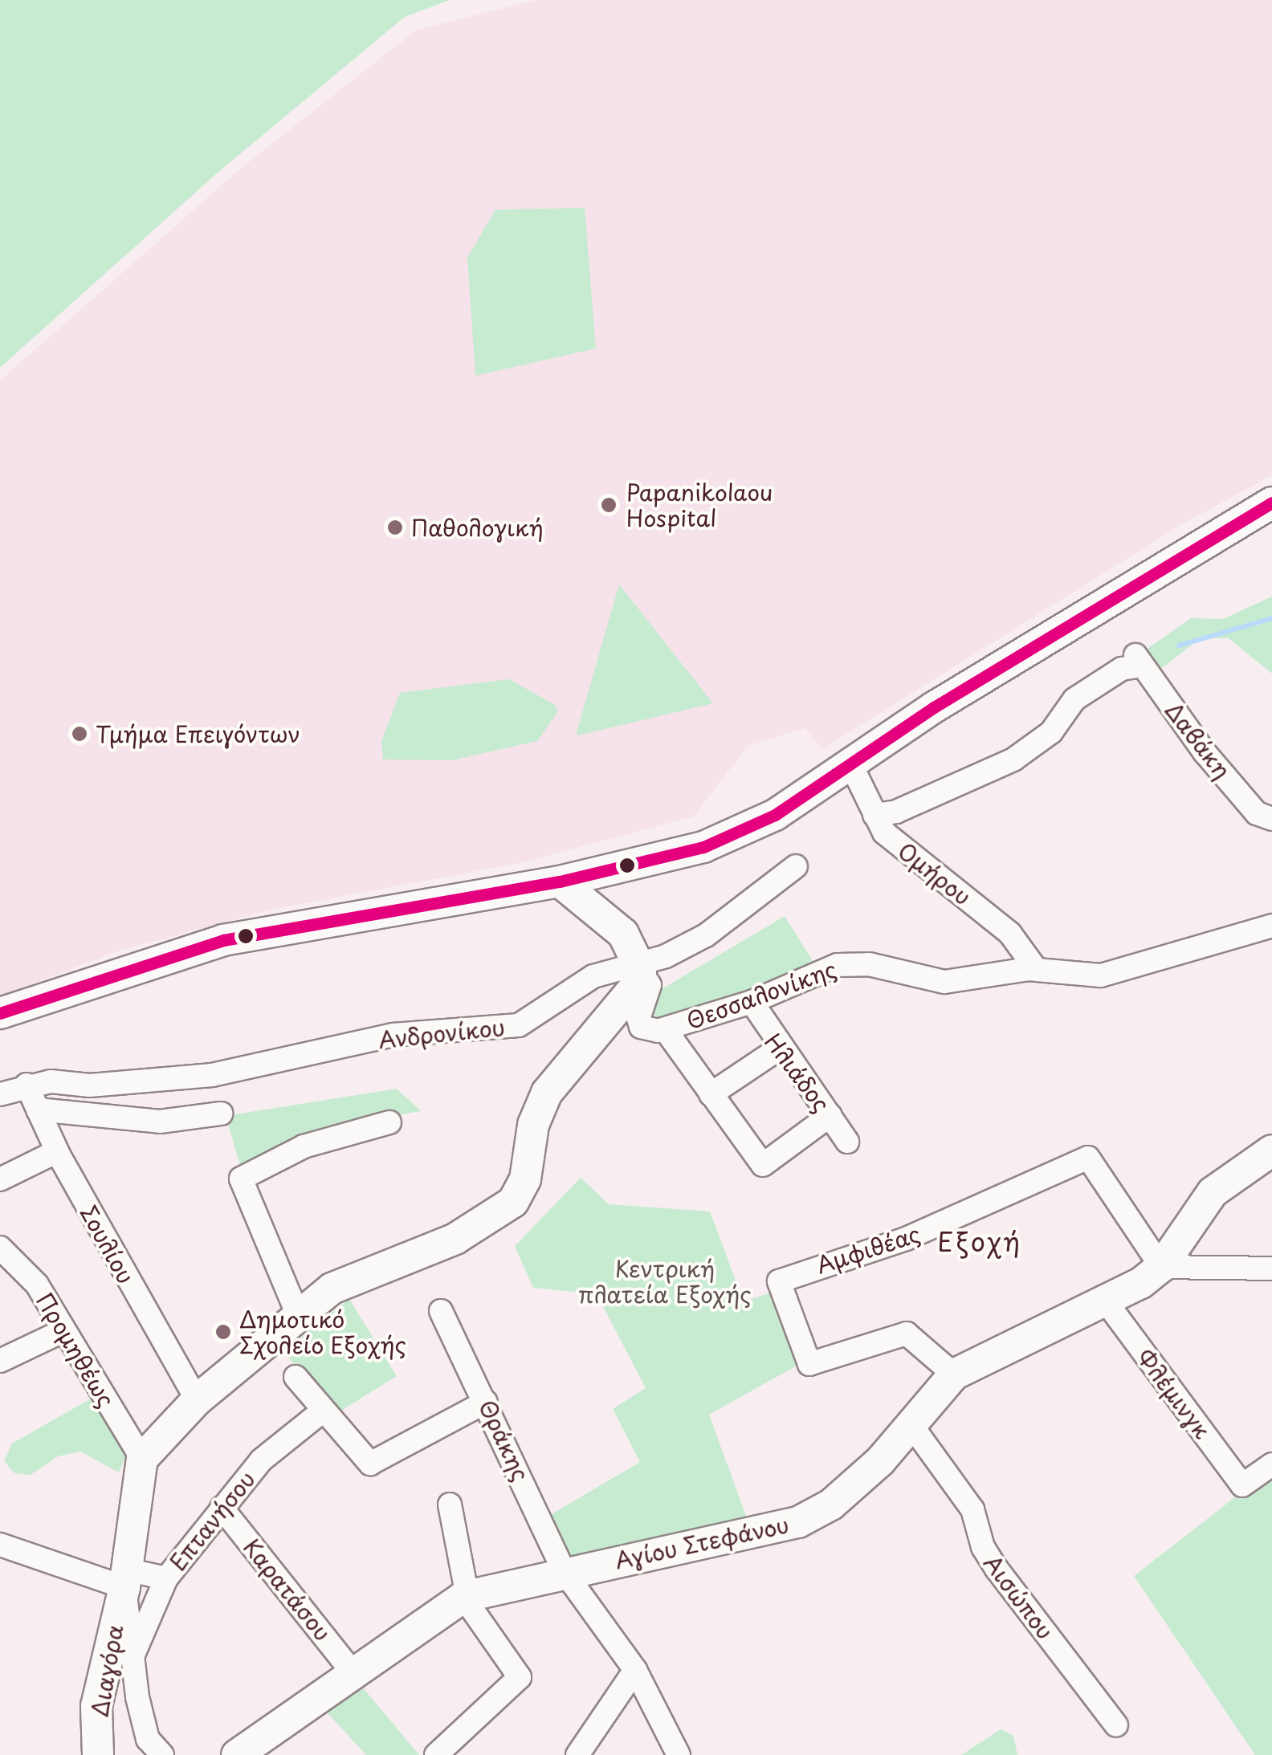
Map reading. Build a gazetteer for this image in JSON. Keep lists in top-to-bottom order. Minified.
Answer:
{"streets":{"street":["Δαβάκη","Ομήρου","Θεσσαλονίκης","Ανδρονίκου","Ηλιάδος","Σουλίου","Αμφιθέας","Προμηθέως","Φλέμινγκ","Θράκης","Επτανήσου","Αγίου Στεφάνου","Καρατάσου","Αισώπου","Διαγόρα"]},"crossings":[["Δαβάκη","Ομήρου"],["Ομήρου","Θεσσαλονίκης"],["Θεσσαλονίκης","Ανδρονίκου"],["Θεσσαλονίκης","Ηλιάδος"],["Ανδρονίκου","Σουλίου"],["Αμφιθέας","Αγίου Στεφάνου"],["Φλέμινγκ","Αγίου Στεφάνου"],["Θράκης","Αγίου Στεφάνου"],["Επτανήσου","Καρατάσου"],["Αγίου Στεφάνου","Καρατάσου"],["Αγίου Στεφάνου","Αισώπου"]],"districts":["Εξοχή"],"parks":["Κεντρική πλατεία Εξοχής"],"places":["Papanikolaou Hospital","Παθολογική","Τμήμα Επειγόντων","Δημοτικό Σχολείο Εξοχής"]}
